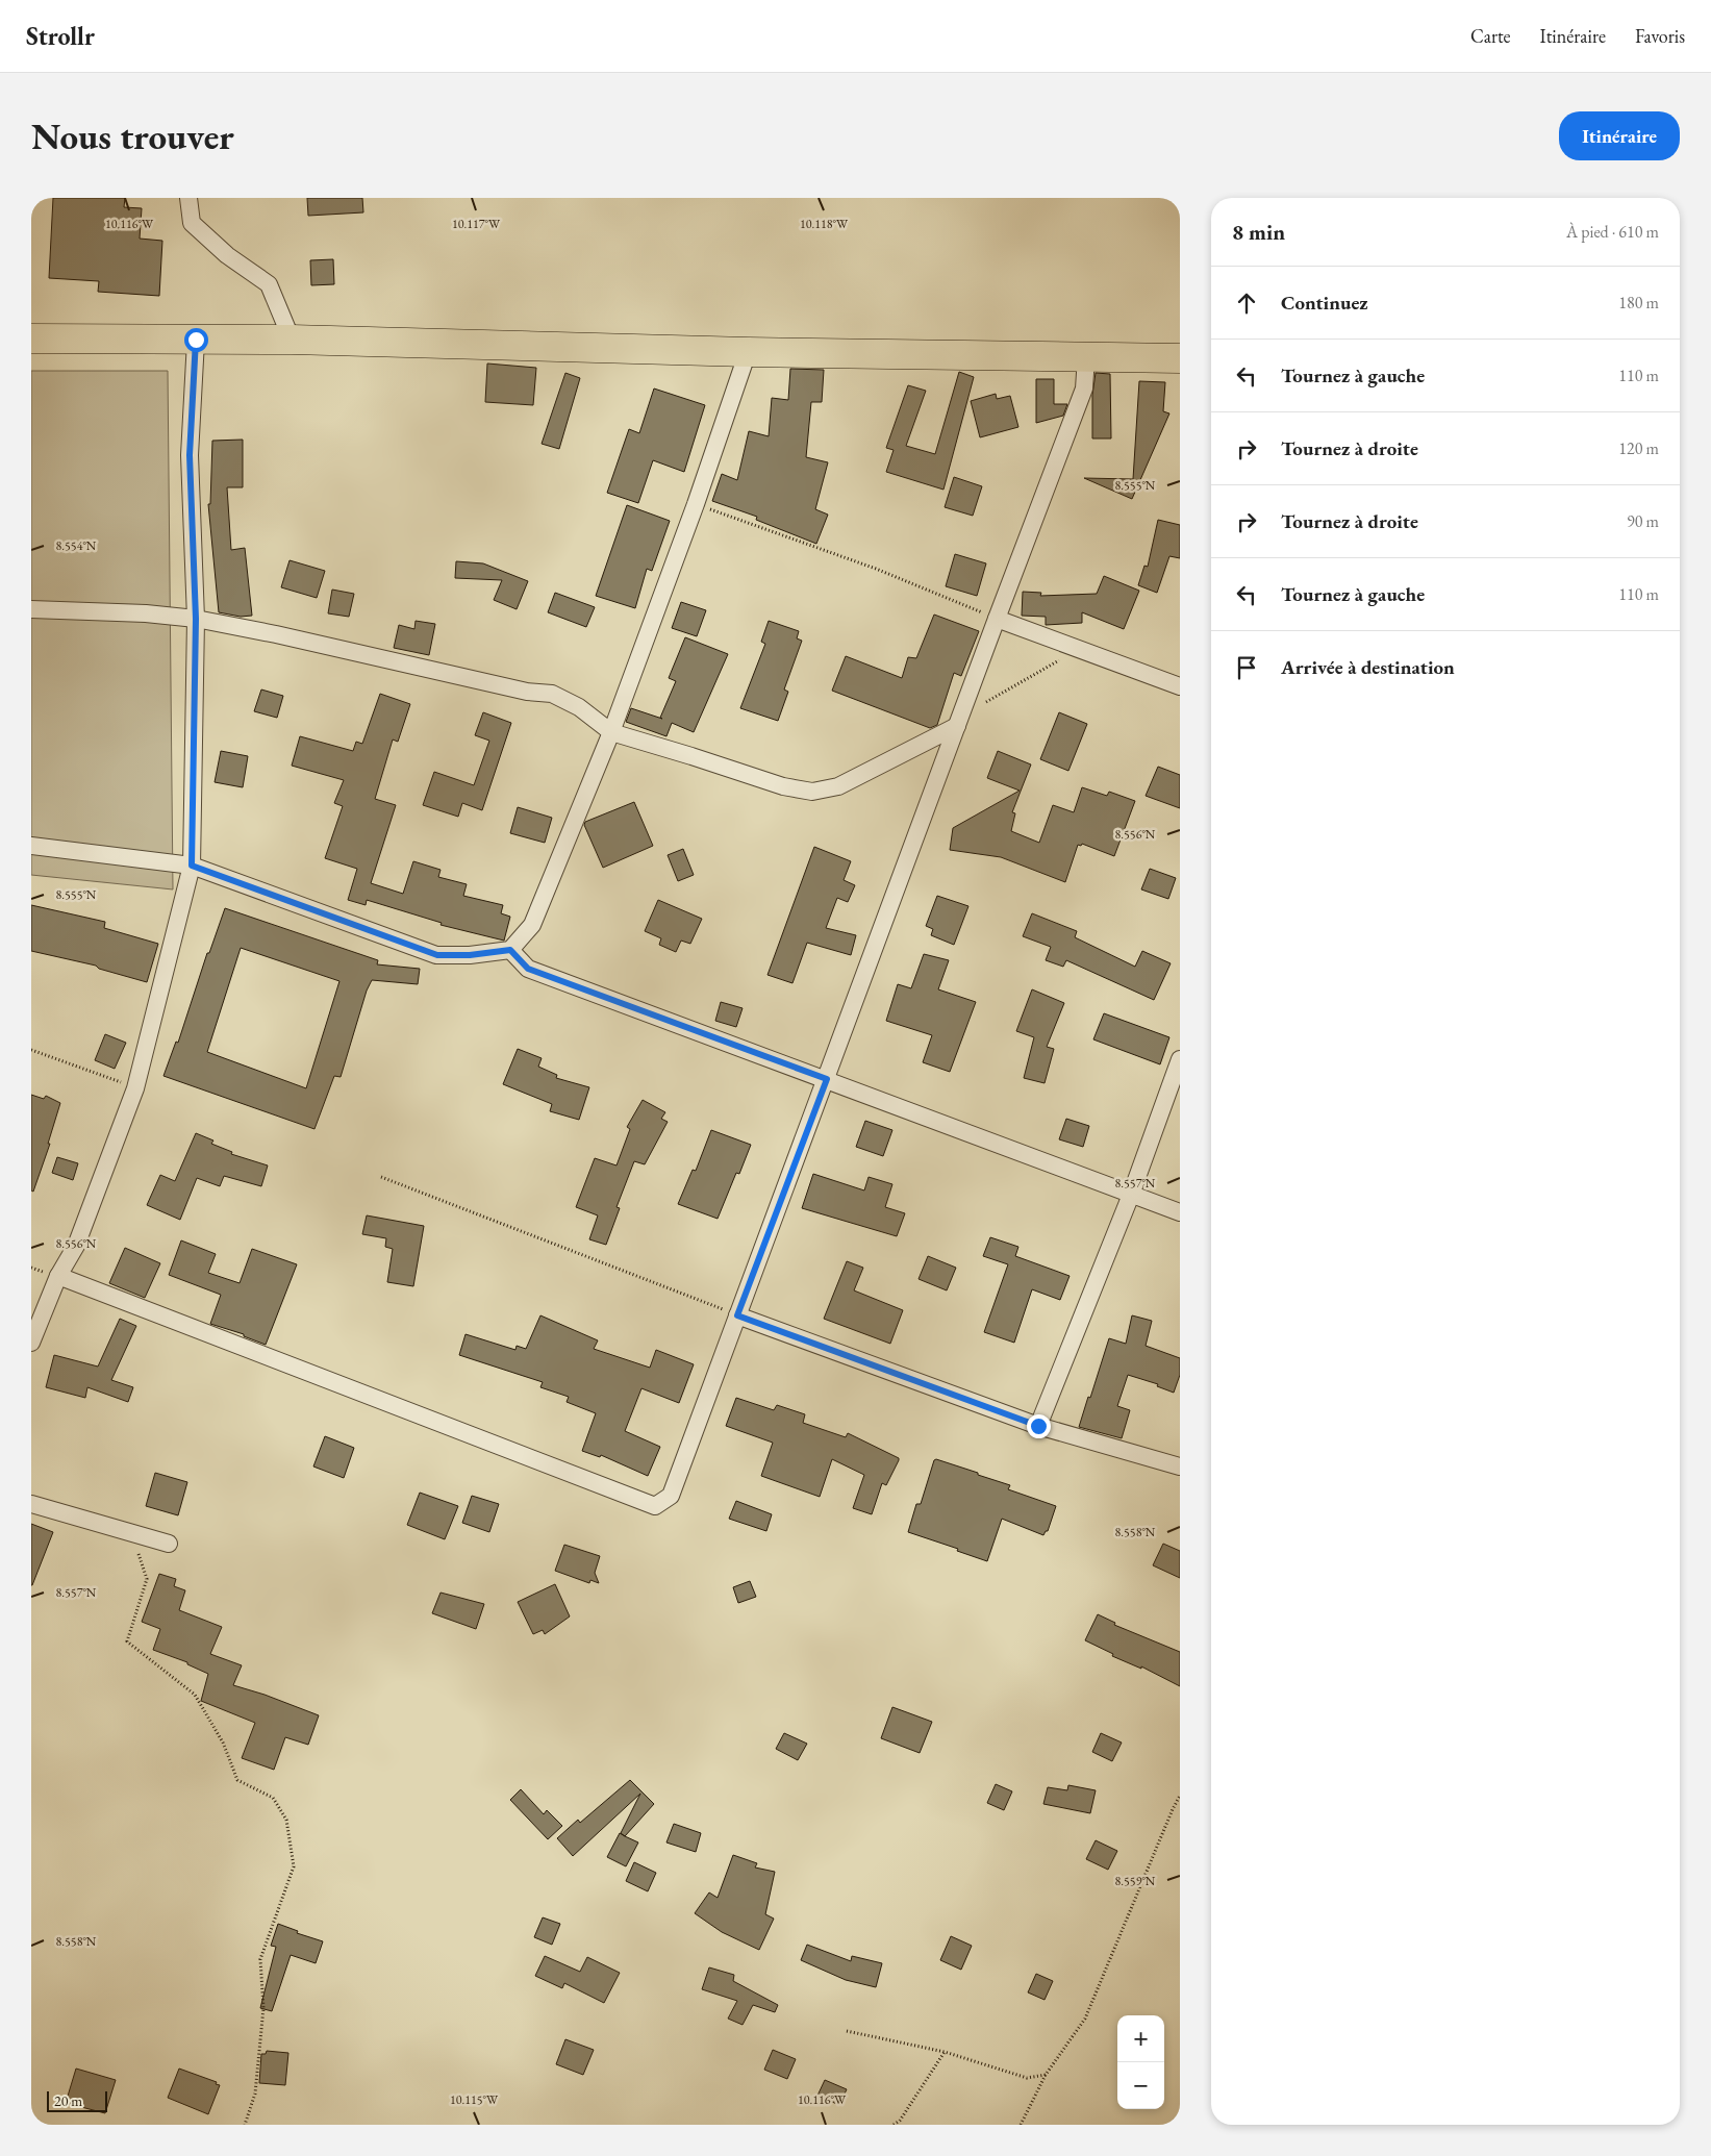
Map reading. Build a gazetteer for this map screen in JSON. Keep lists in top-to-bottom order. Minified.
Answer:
{"scale_bar":"20 m","page":{"header":"Strollr","nav":["Carte","Itinéraire","Favoris"],"buttons":"Itinéraire","title":"Nous trouver","heading":["8 min","À pied · 610 m"],"list":[["Continuez","180 m"],["Tournez à gauche","110 m"],["Tournez à droite","120 m"],["Tournez à droite","90 m"],["Tournez à gauche","110 m"],"Arrivée à destination"],"map_buttons":["+","−"],"scale":"20 m"},"coordinates":["10.116°W","10.117°W","10.118°W","8.555°N","8.554°N","8.556°N","8.557°N","8.558°N","8.559°N","10.115°W"]}
